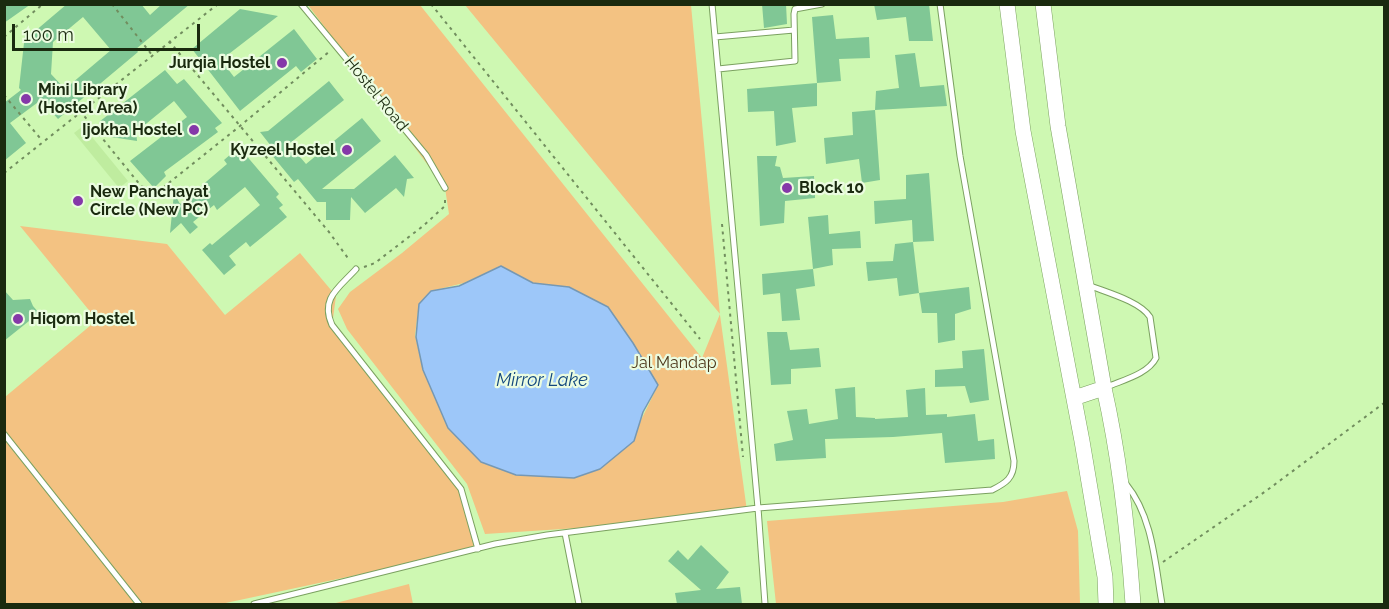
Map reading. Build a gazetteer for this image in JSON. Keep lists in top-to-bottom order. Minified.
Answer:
{"streets":{"lane":["Hostel Road"]},"water":["Mirror Lake"],"parks":["Jal Mandap"],"places":["Jurqia Hostel","Mini Library (Hostel Area)","Ijokha Hostel","Kyzeel Hostel","Block 10","New Panchayat Circle (New PC)","Hiqom Hostel"],"scale_bar":"100 m"}
